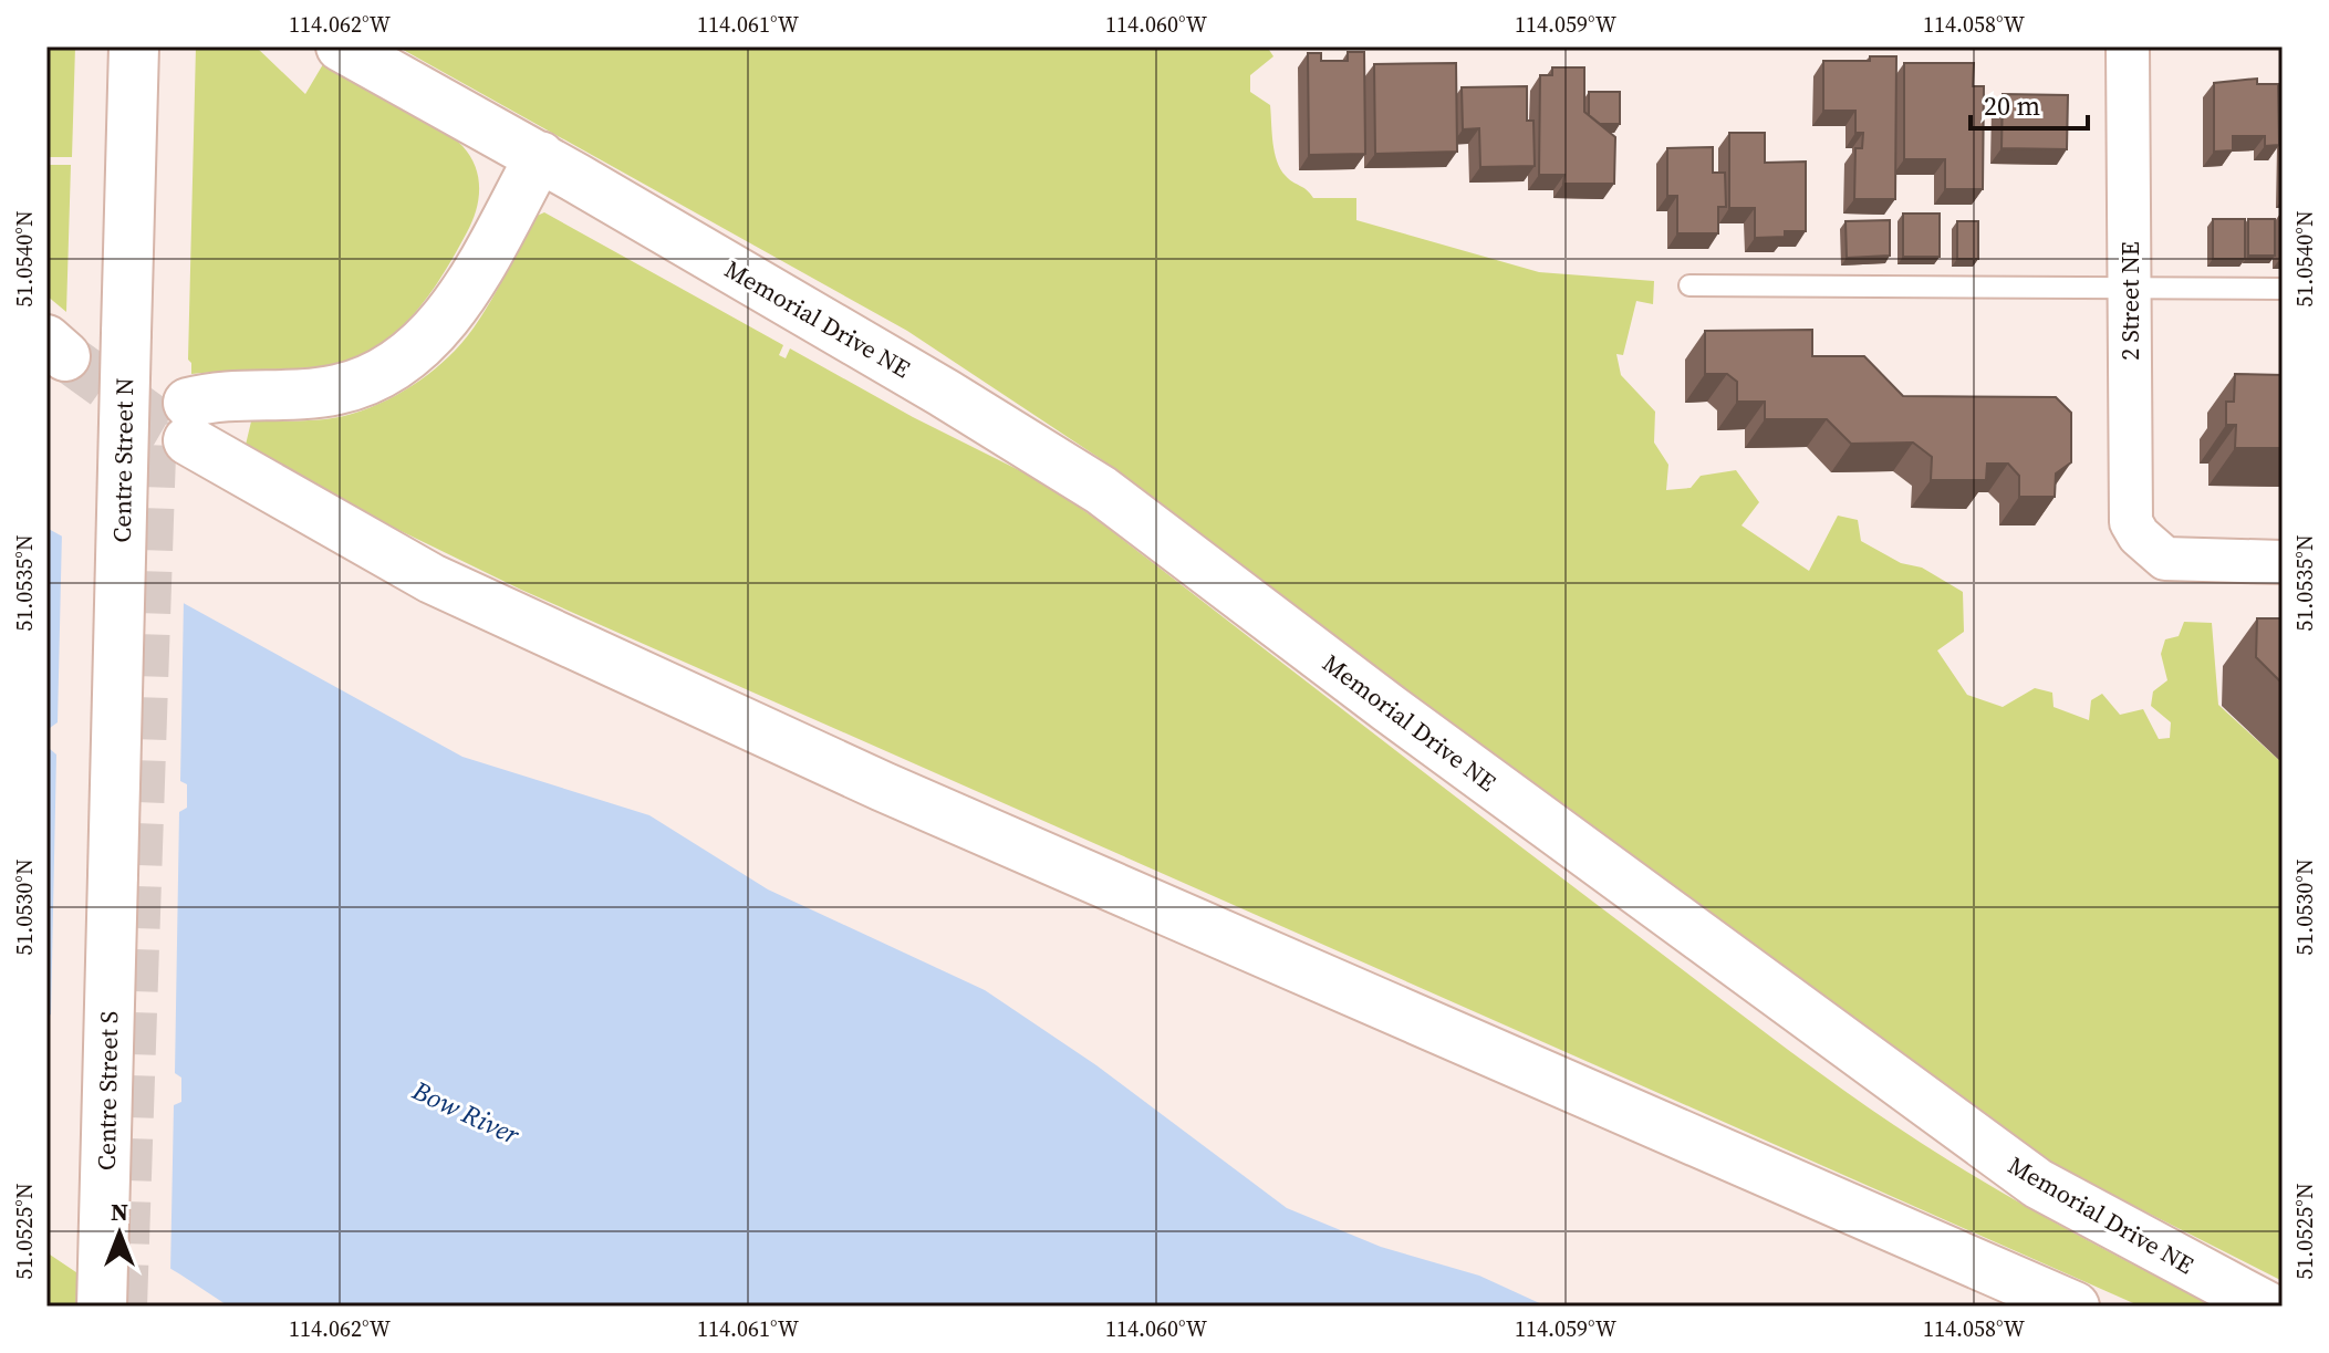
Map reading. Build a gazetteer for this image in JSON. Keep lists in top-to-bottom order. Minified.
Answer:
{"streets":{"main road":["Memorial Drive NE","Centre Street N","Centre Street S"],"street":["2 Street NE"]},"crossings":[["Centre Street N","Centre Street S"]],"water":["Bow River"],"scale_bar":"20 m","north":"top","coordinates":["114.062°W","114.061°W","114.060°W","114.059°W","114.058°W","51.0540°N","51.0535°N","51.0530°N","51.0525°N"]}
